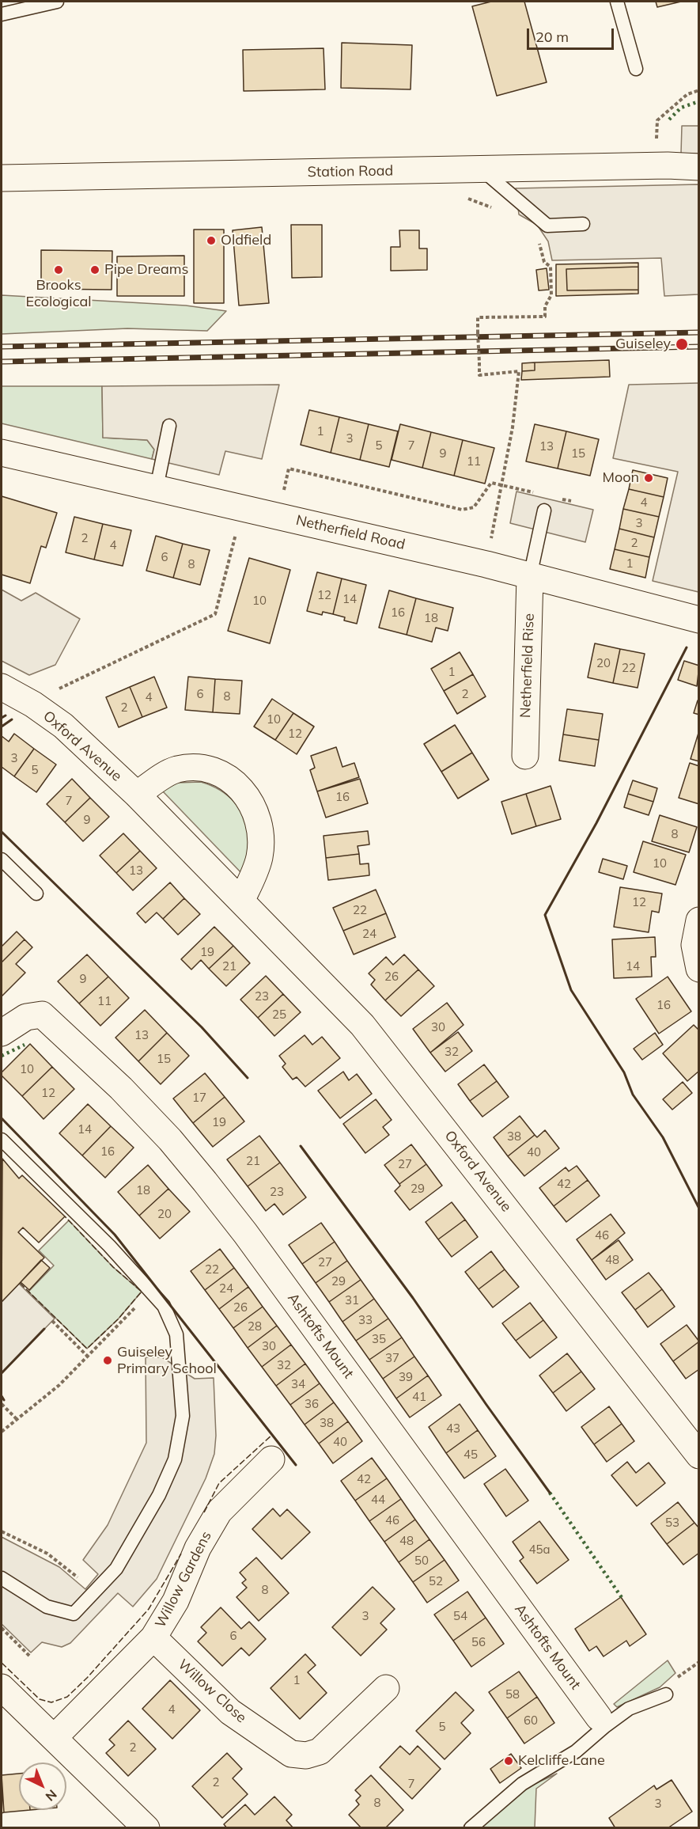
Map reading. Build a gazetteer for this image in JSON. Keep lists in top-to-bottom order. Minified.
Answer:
{"streets":{"street":["Station Road","Netherfield Road","Netherfield Rise","Oxford Avenue","Ashtofts Mount","Willow Gardens","Willow Close"]},"crossings":[["Netherfield Road","Netherfield Rise"],["Willow Gardens","Willow Close"]],"places":["Oldfield","Brooks Ecological","Pipe Dreams","Guiseley","Moon","Guiseley Primary School","Kelcliffe Lane"],"house_numbers":["1","3","5","7","13","9","15","11","4","3","2","2","4","6","1","8","12","14","10","16","18","20","22","1","6","2","8","4","2","10","12","3","5","16","7","9","8","10","13","12","22","24","19","21","14","26","9","23","11","16","25","30","13","32","15","10","12","17","19","14","38","16","40","21","27","42","29","18","23","20","46","48","27","22","29","24","31","26","33","28","35","30","37","32","39","34","41","36","38","43","40","45","42","44","46","53","48","45a","50","52","8","3","54","6","56","1","58","4","60","5","2","2","7","8","3"],"scale_bar":"20 m","north":"bottom right"}
